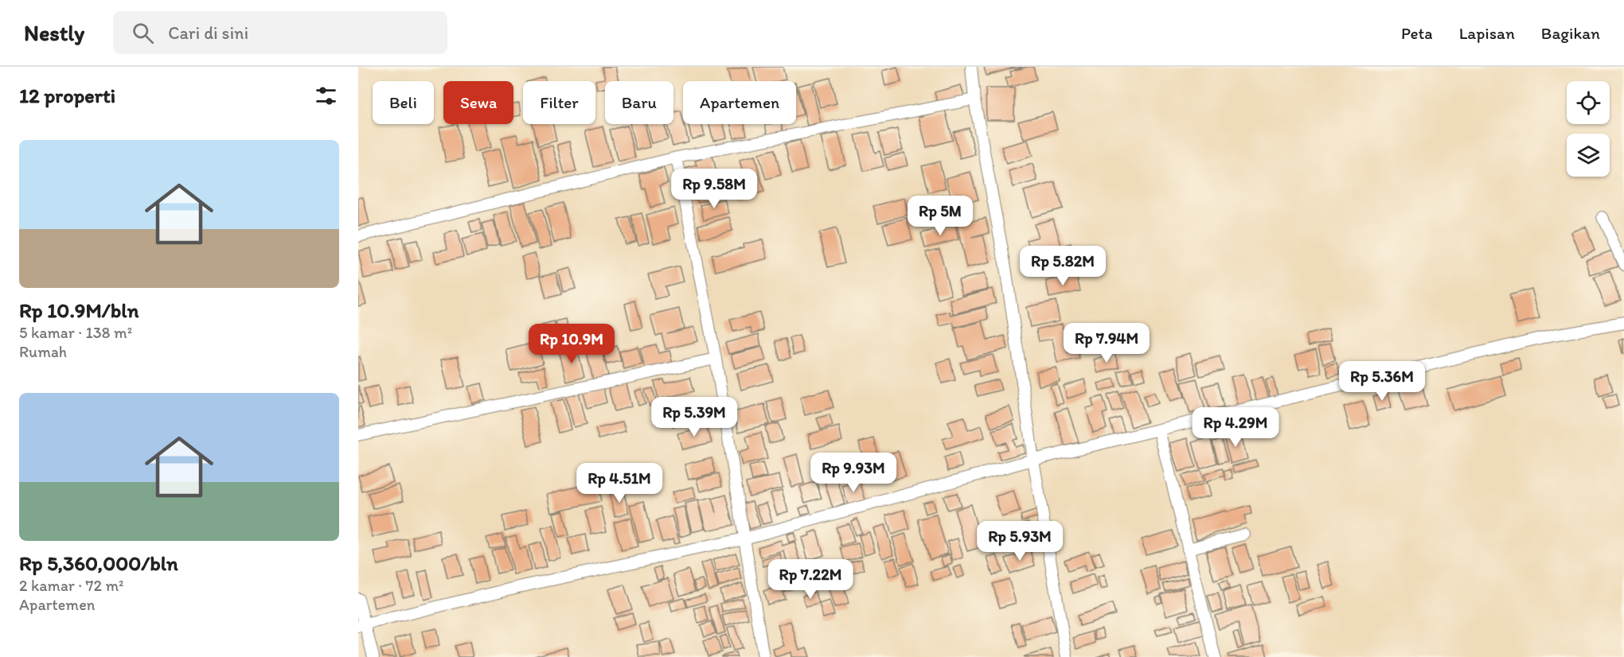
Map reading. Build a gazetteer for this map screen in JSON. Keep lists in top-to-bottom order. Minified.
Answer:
{"page":{"header":"Nestly","search":"Cari di sini","nav":["Peta","Lapisan","Bagikan"],"heading":"12 properti","chip":["Beli","Sewa","Filter","Baru","Apartemen"],"list":[{"name":"Rp 10.9M/bln","note":"5 kamar · 138 m² · Rumah"},{"name":"Rp 5,360,000/bln","note":"2 kamar · 72 m² · Apartemen"}],"price":["Rp 9.58M","Rp 5M","Rp 5.82M","Rp 7.94M","Rp 10.9M","Rp 5.36M","Rp 5.39M","Rp 4.29M","Rp 9.93M","Rp 4.51M","Rp 5.93M","Rp 7.22M"]}}
